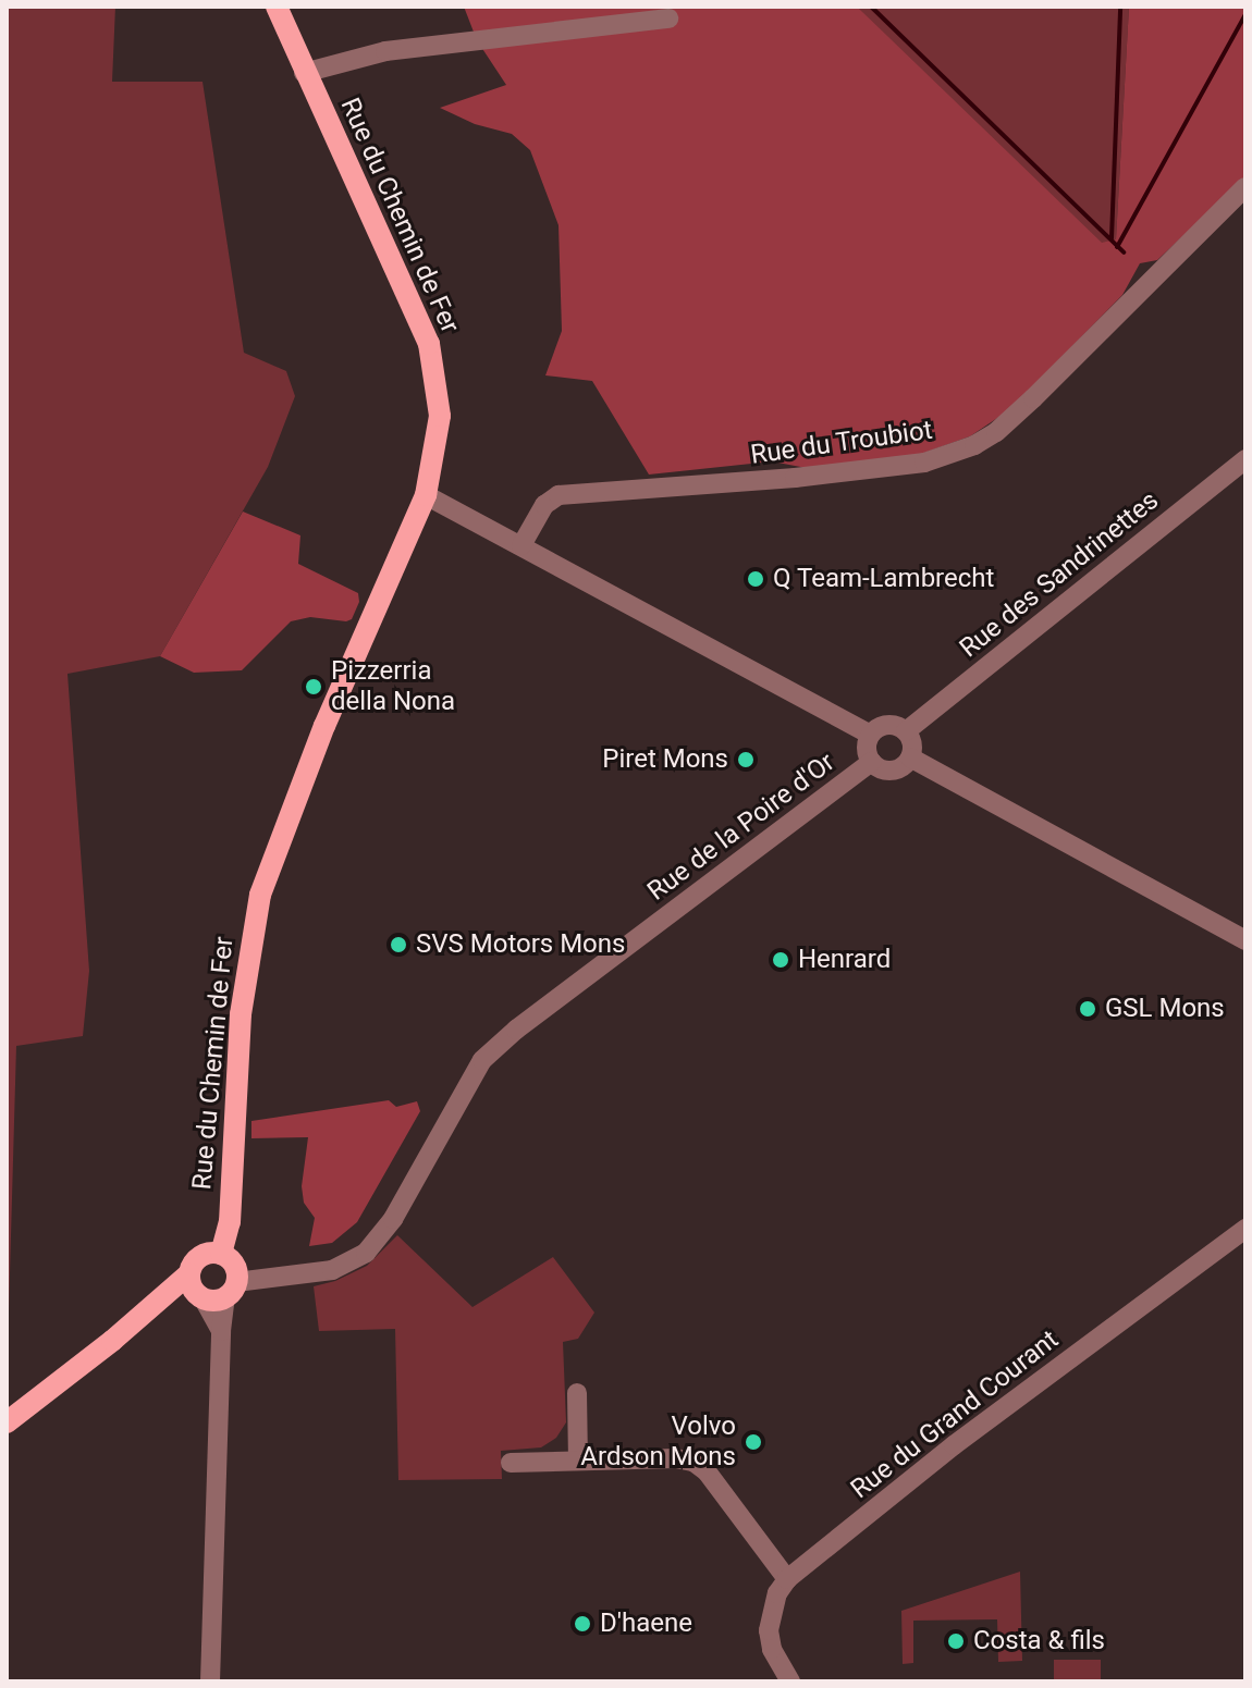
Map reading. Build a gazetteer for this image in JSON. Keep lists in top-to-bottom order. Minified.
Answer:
{"streets":{"main road":["Rue du Chemin de Fer"],"street":["Rue du Troubiot","Rue des Sandrinettes","Rue de la Poire d'Or","Rue du Grand Courant"]},"crossings":[["Rue du Chemin de Fer","Rue de la Poire d'Or"],["Rue du Troubiot","Rue de la Poire d'Or"],["Rue des Sandrinettes","Rue de la Poire d'Or"]],"places":["Q Team-Lambrecht","Pizzerria della Nona","Piret Mons","SVS Motors Mons","Henrard","GSL Mons","Volvo Ardson Mons","D'haene","Costa & fils"]}
